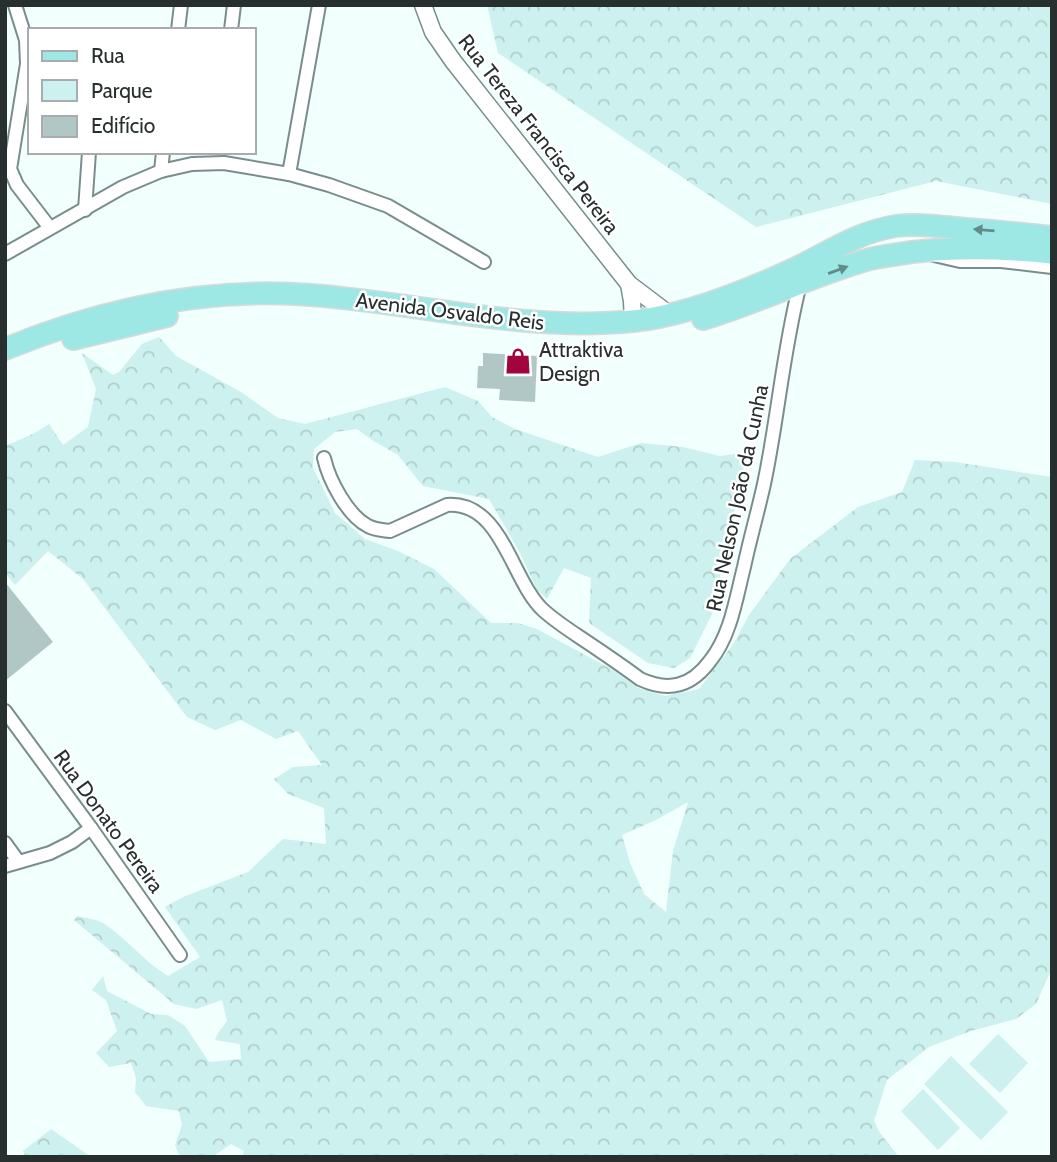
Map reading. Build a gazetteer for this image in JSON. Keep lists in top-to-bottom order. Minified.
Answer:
{"streets":{"main road":["Avenida Osvaldo Reis"],"street":["Rua Tereza Francisca Pereira","Rua Nelson João da Cunha","Rua Donato Pereira"]},"crossings":[["Rua Tereza Francisca Pereira","Avenida Osvaldo Reis"],["Avenida Osvaldo Reis","Rua Nelson João da Cunha"]],"places":{"shop":["Attraktiva Design"]},"legend":["Rua","Parque","Edifício"]}
